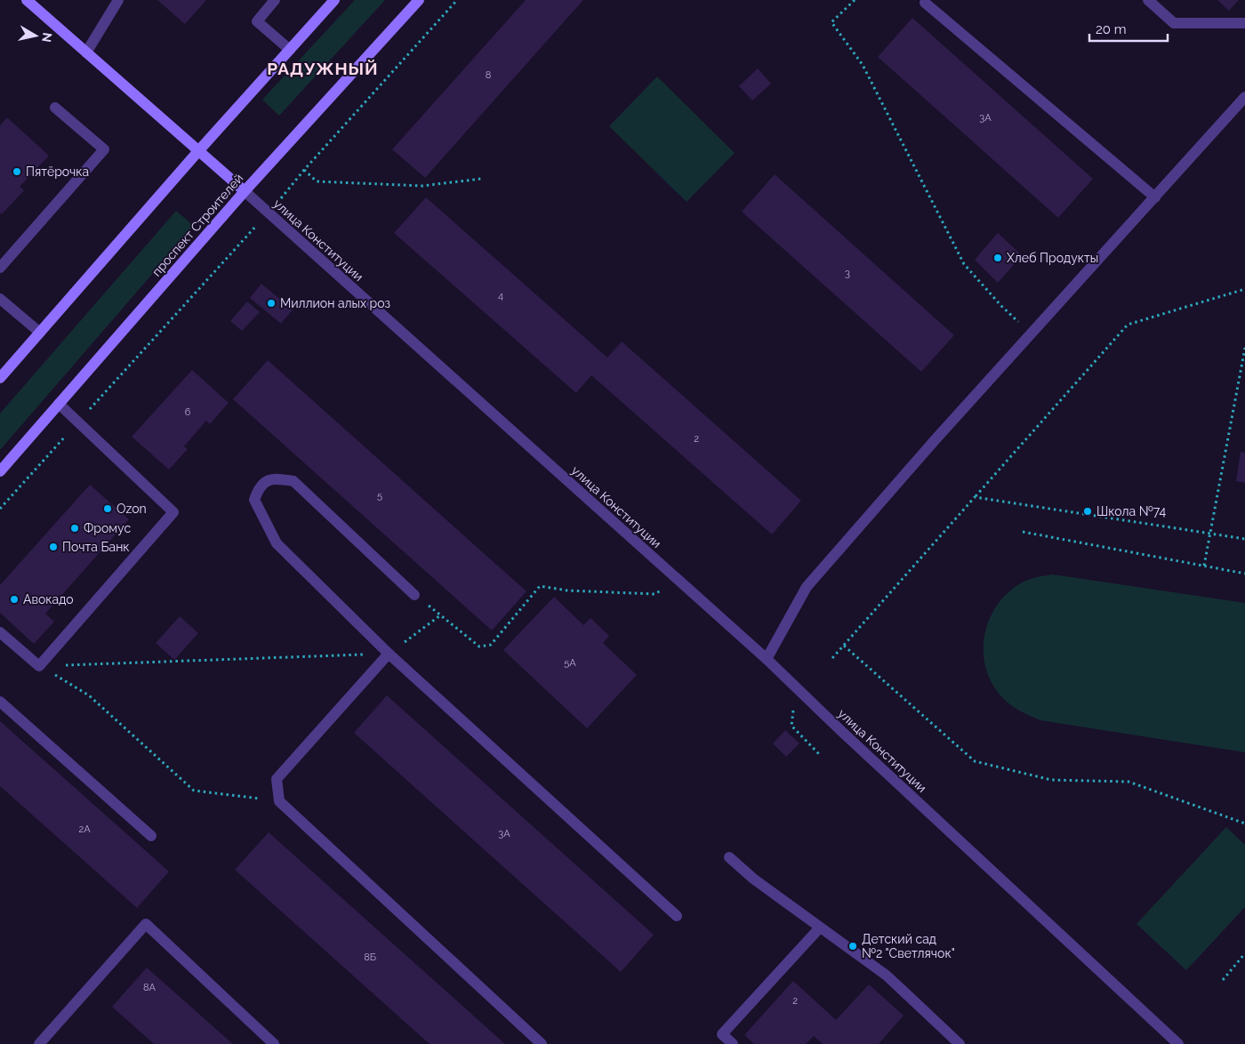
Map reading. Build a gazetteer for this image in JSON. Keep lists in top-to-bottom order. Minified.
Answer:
{"streets":{"street":["проспект Строителей","улица Конституции"]},"crossings":[["проспект Строителей","улица Конституции"]],"districts":["РАДУЖНЫЙ"],"places":["Пятёрочка","Хлеб Продукты","Миллион алых роз","Ozon","Школа №74","Фромус","Почта Банк","Авокадо","Детский сад №2 \"Светлячок\""],"house_numbers":["8","3А","3","4","6","2","5","5А","2А","3А","8Б","8А","2"],"scale_bar":"20 m","north":"right"}
